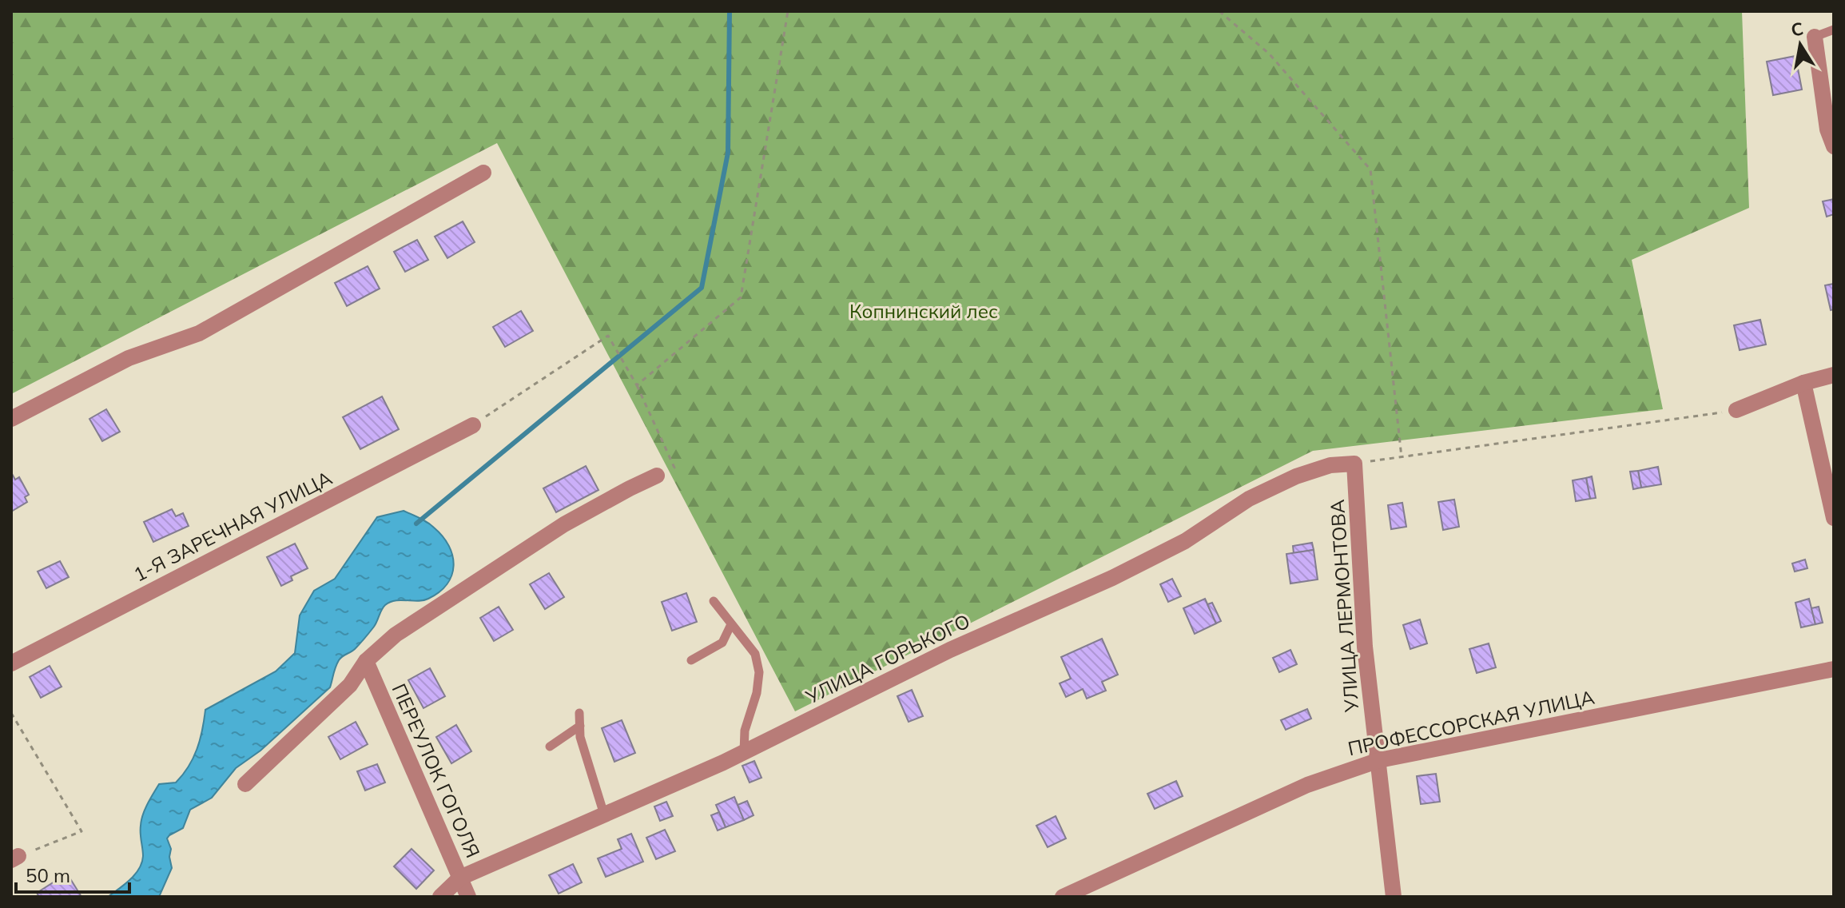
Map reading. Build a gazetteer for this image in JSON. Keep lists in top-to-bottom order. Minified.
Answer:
{"streets":{"street":["1-Я ЗАРЕЧНАЯ УЛИЦА","УЛИЦА ЛЕРМОНТОВА","УЛИЦА ГОРЬКОГО","ПРОФЕССОРСКАЯ УЛИЦА","ПЕРЕУЛОК ГОГОЛЯ"]},"crossings":[["УЛИЦА ЛЕРМОНТОВА","УЛИЦА ГОРЬКОГО"],["УЛИЦА ЛЕРМОНТОВА","ПРОФЕССОРСКАЯ УЛИЦА"],["УЛИЦА ГОРЬКОГО","ПЕРЕУЛОК ГОГОЛЯ"]],"parks":["Копнинский лес"],"scale_bar":"50 m","north":"top"}
